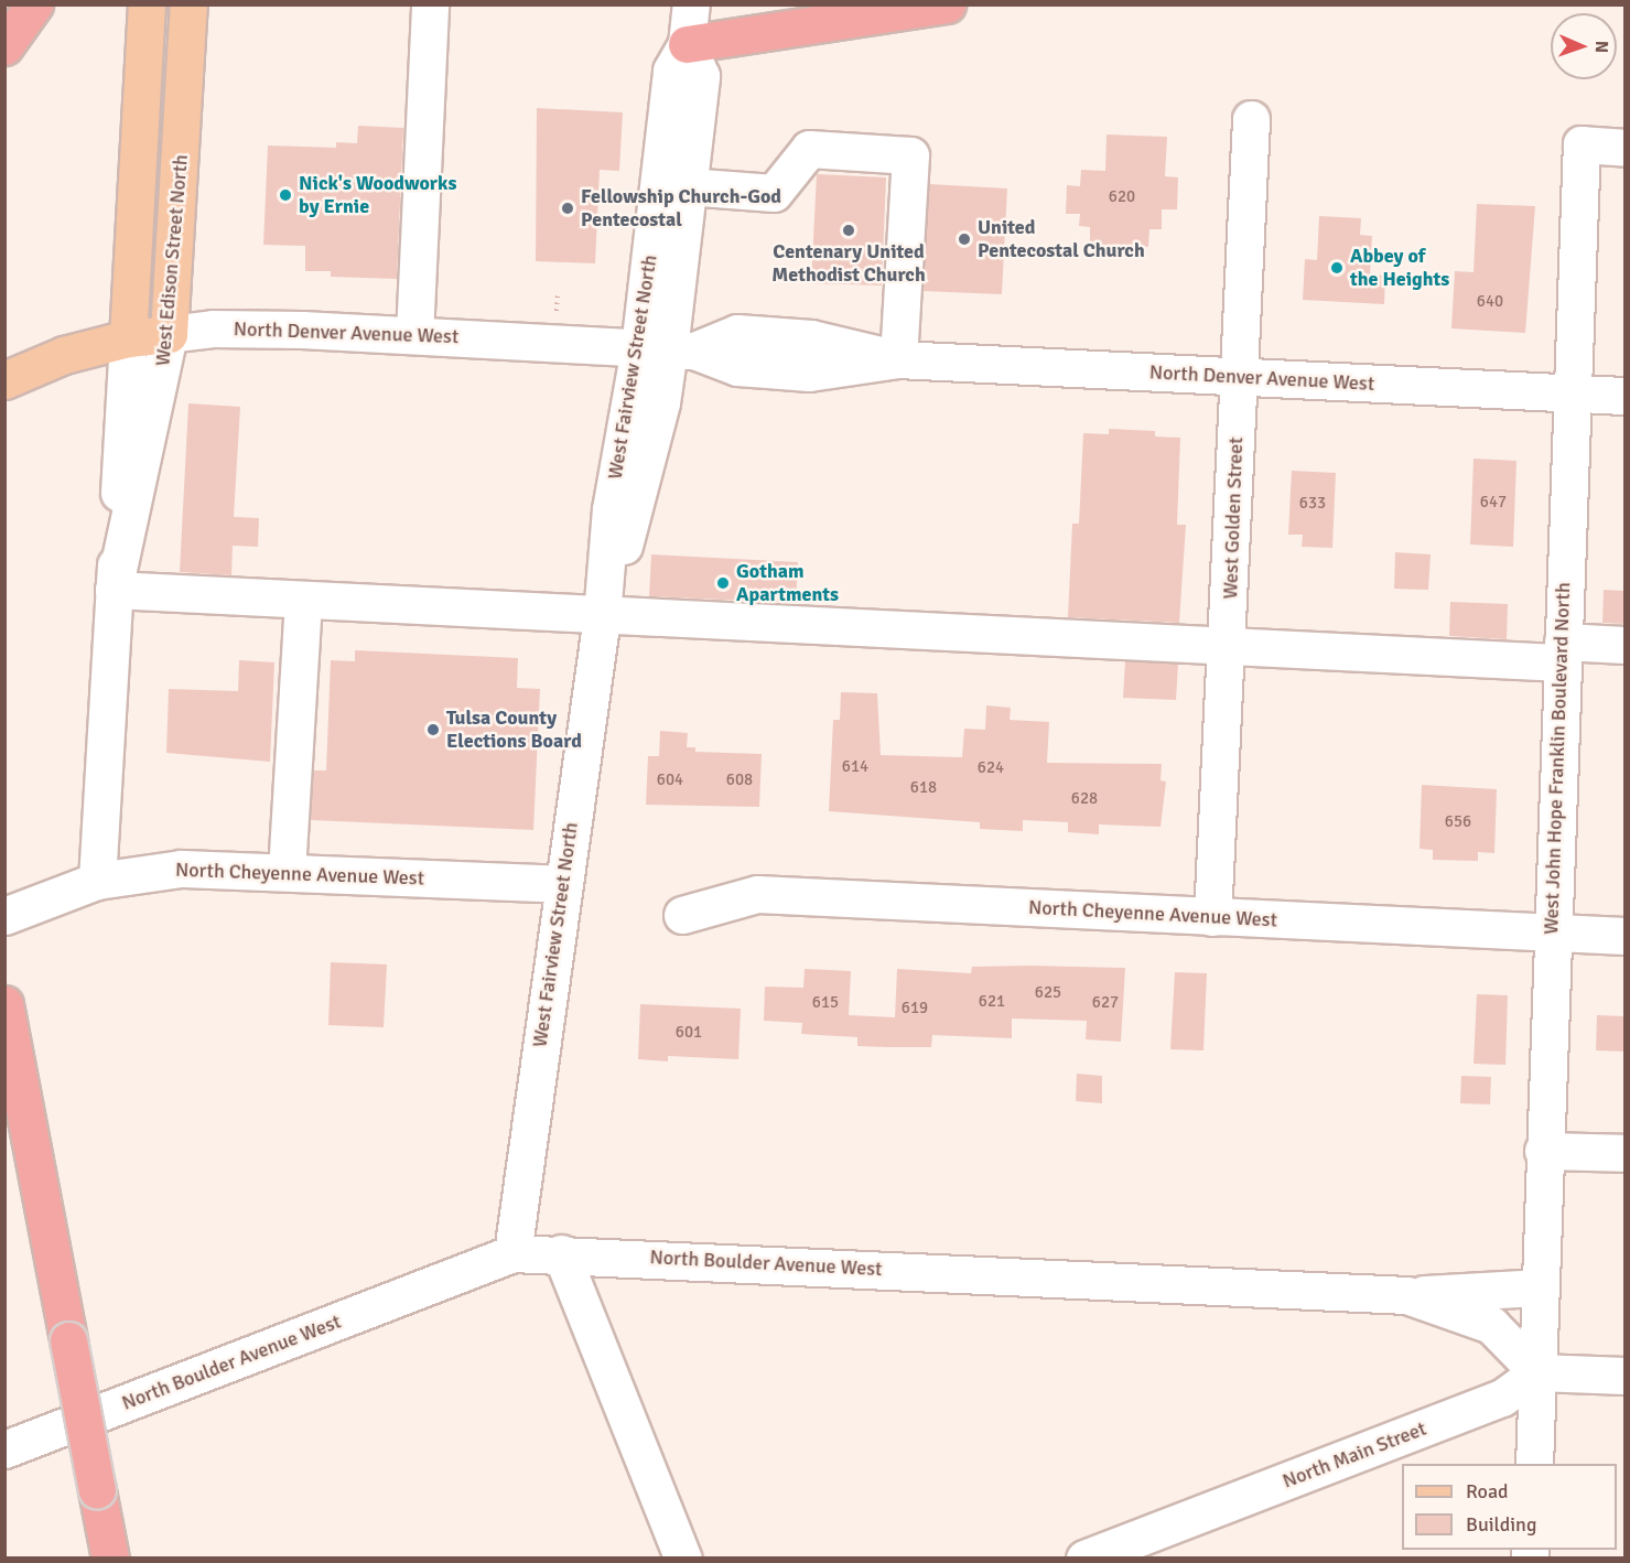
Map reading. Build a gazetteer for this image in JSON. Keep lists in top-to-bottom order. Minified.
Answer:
{"streets":{"main road":["West Edison Street North","North Denver Avenue West"],"street":["West Fairview Street North","West Golden Street","West John Hope Franklin Boulevard North","North Cheyenne Avenue West","North Boulder Avenue West","North Main Street"]},"crossings":[["West Edison Street North","North Denver Avenue West"],["West Edison Street North","North Cheyenne Avenue West"],["North Denver Avenue West","West Fairview Street North"],["North Denver Avenue West","West Golden Street"],["North Denver Avenue West","West John Hope Franklin Boulevard North"],["West Fairview Street North","North Cheyenne Avenue West"],["West Fairview Street North","North Boulder Avenue West"],["West Golden Street","North Cheyenne Avenue West"],["West John Hope Franklin Boulevard North","North Cheyenne Avenue West"],["West John Hope Franklin Boulevard North","North Boulder Avenue West"],["West John Hope Franklin Boulevard North","North Main Street"],["North Boulder Avenue West","North Main Street"]],"places":["Nick's Woodworks by Ernie","Fellowship Church-God Pentecostal","Centenary United Methodist Church","United Pentecostal Church","Abbey of the Heights","Gotham Apartments","Tulsa County Elections Board"],"house_numbers":["620","640","647","633","614","624","604","608","618","628","656","625","621","615","627","619","601"],"legend":["Road","Building"],"north":"right"}
